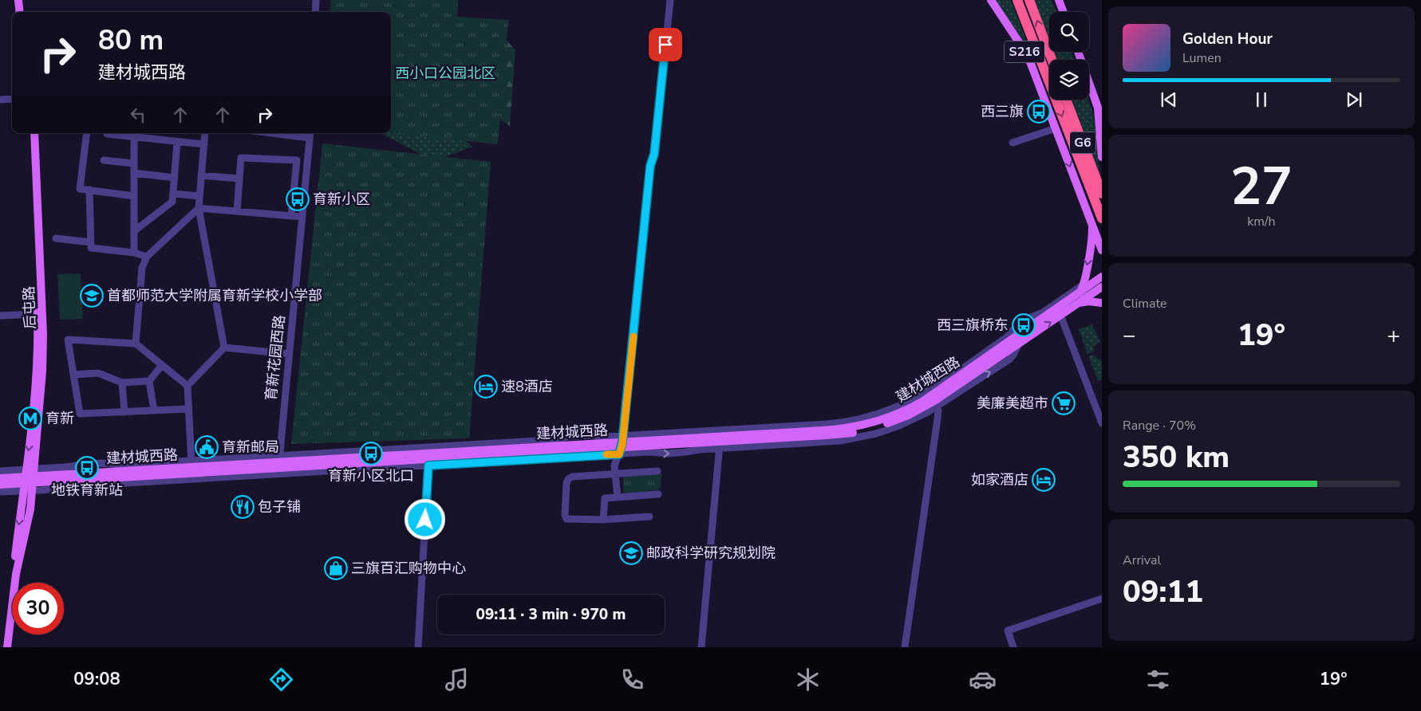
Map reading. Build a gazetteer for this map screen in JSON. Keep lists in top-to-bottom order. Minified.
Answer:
{"streets":{"highway":["G6"],"main road":["S216","后屯路","建材城西路"],"street":["育新花园西路"]},"crossings":[["后屯路","建材城西路"],["育新花园西路","建材城西路"]],"parks":["西小口公园北区"],"places":{"bus stop":["西三旗","育新小区","西三旗桥东","育新小区北口","地铁育新站"],"school or university":["首都师范大学附属育新学校小学部","邮政科学研究规划院"],"hotel":["速8酒店","如家酒店"],"supermarket":["美廉美超市"],"metro station":["育新"],"public building":["育新邮局"],"restaurant":["包子铺"],"shop":["三旗百汇购物中心"]},"page":{"turn":["80 m","建材城西路"],"song":["Golden Hour","Lumen"],"tile":[["27","km/h"],"Climate",["Range · 70%","350 km"],["Arrival","09:11"]],"heat":["−","19°","+"],"limit":"30","trip":"09:11 · 3 min · 970 m","tabs":["09:08","19°"]}}
